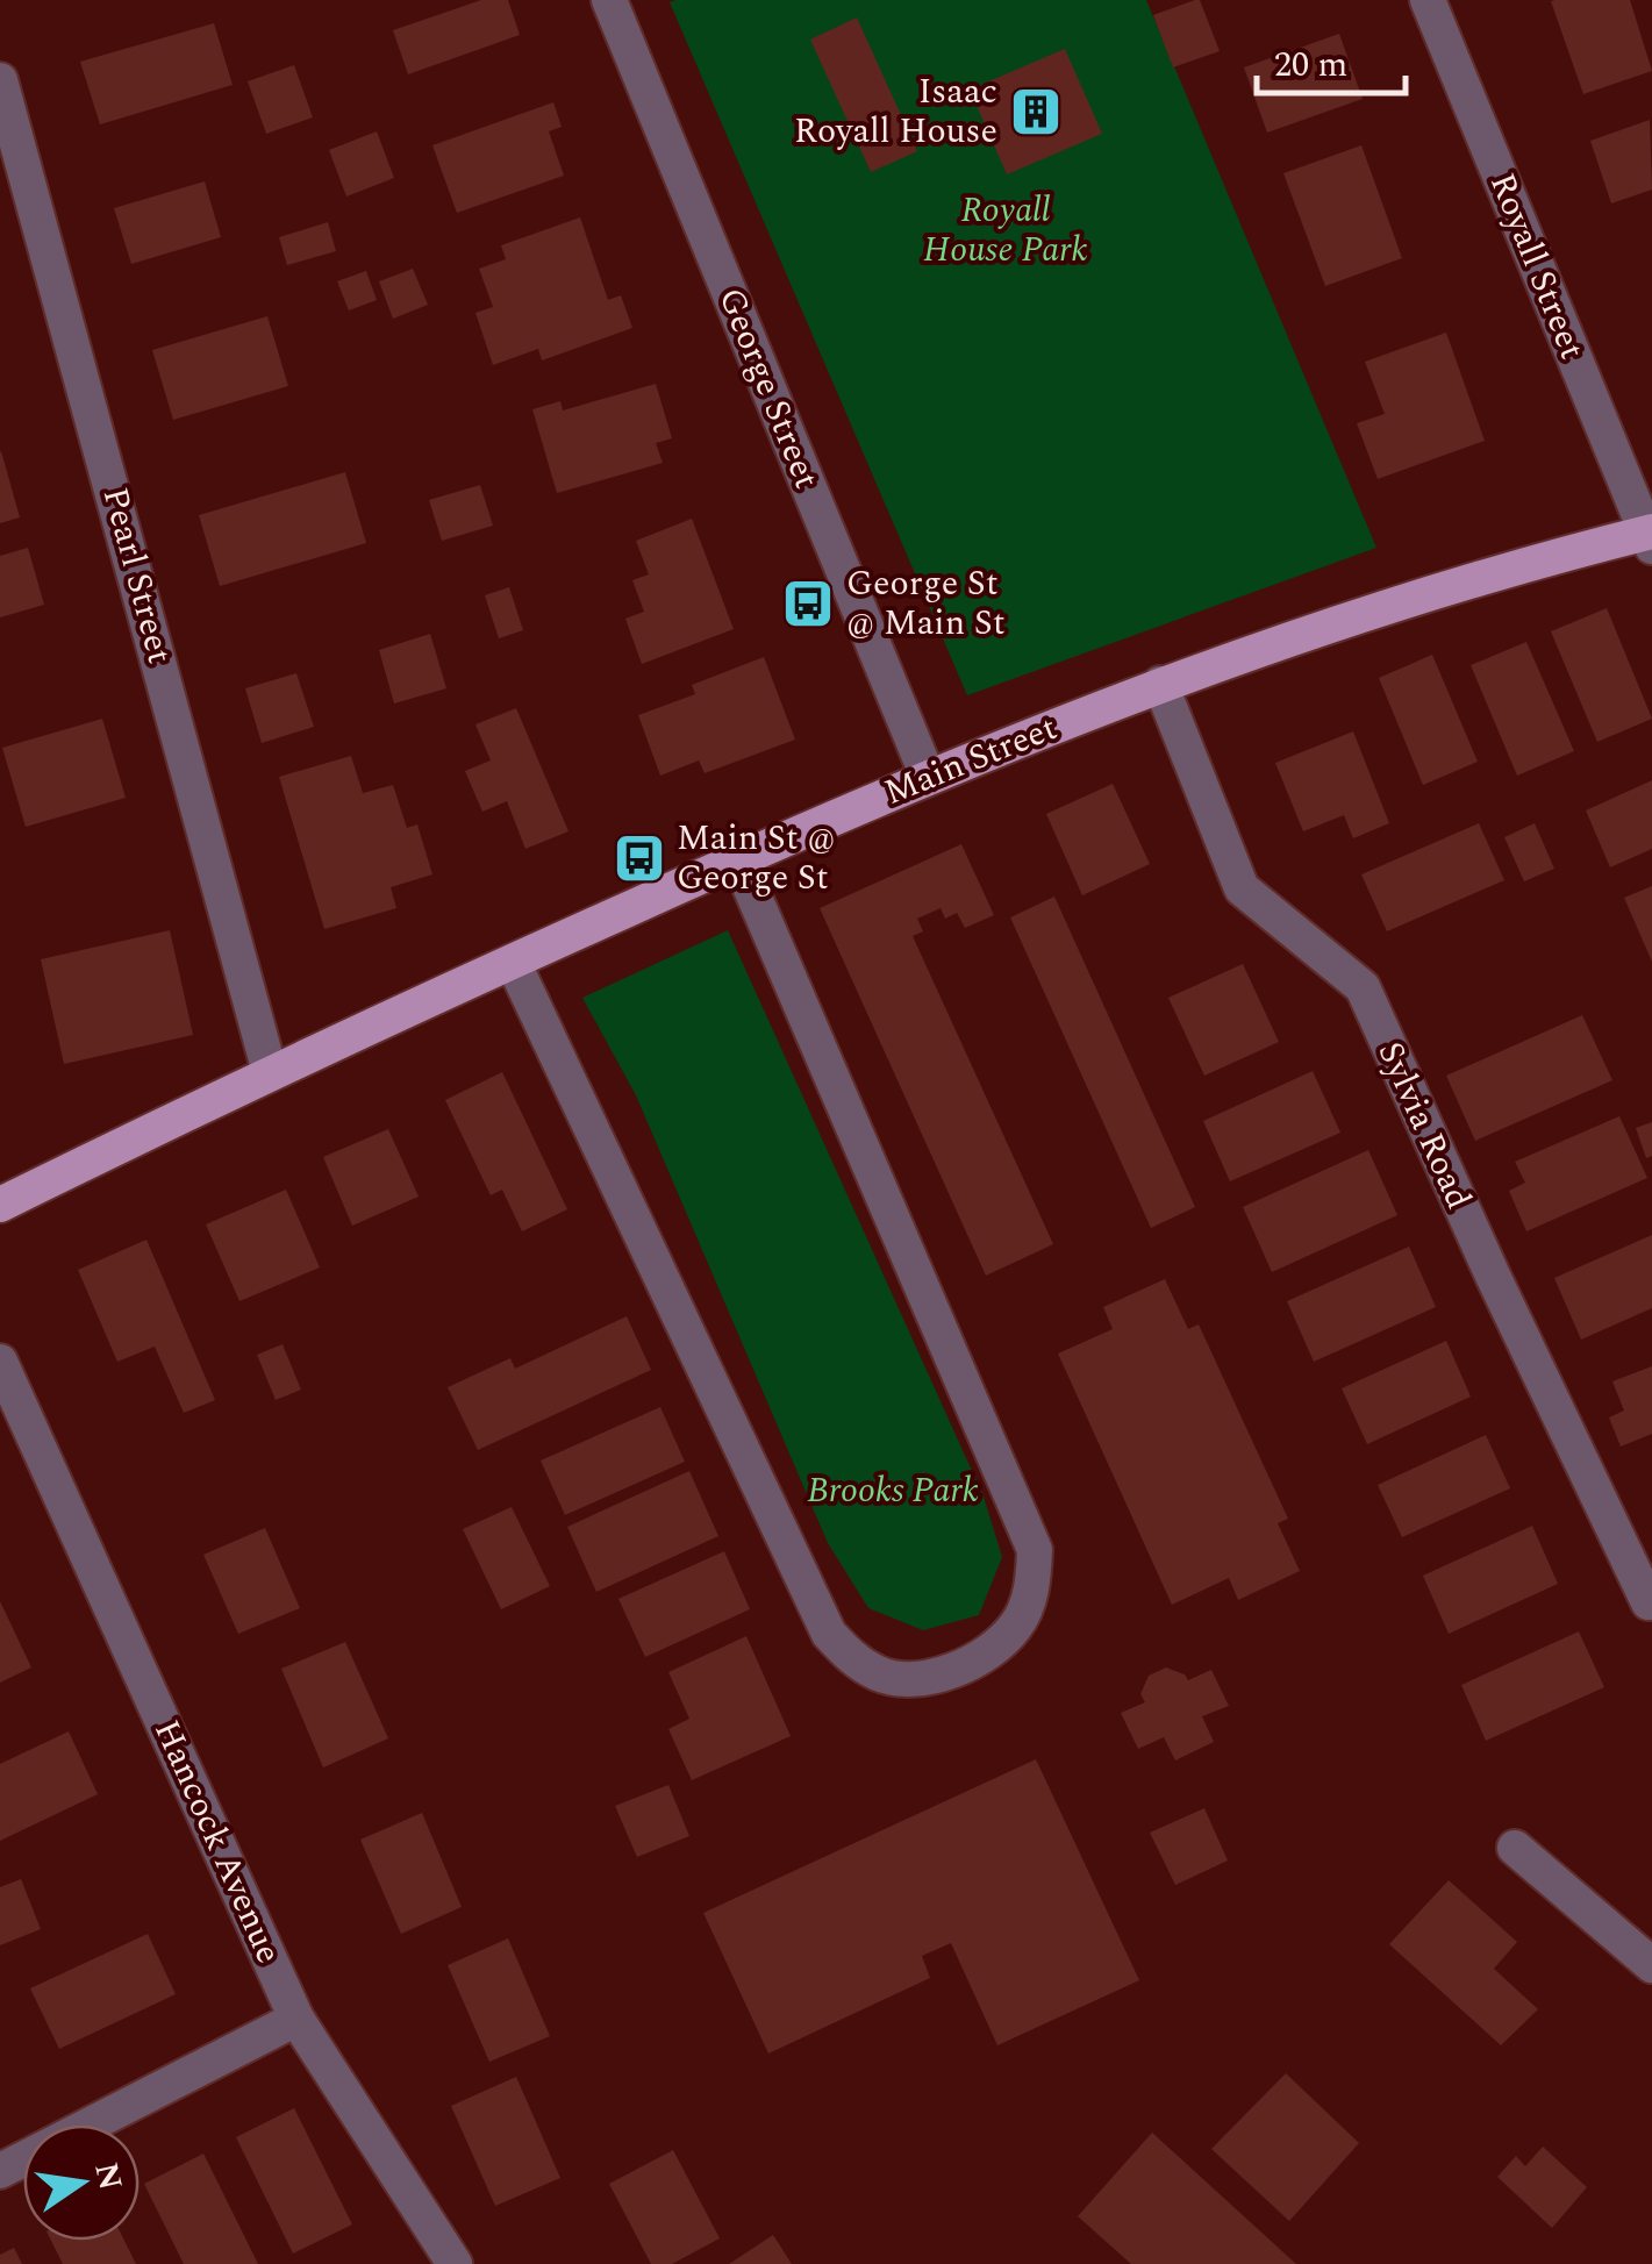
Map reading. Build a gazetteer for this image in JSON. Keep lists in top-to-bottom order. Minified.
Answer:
{"streets":{"main road":["Main Street"],"street":["Royall Street","George Street","Pearl Street","Sylvia Road","Hancock Avenue"]},"crossings":[["Royall Street","Main Street"],["George Street","Main Street"],["Pearl Street","Main Street"],["Main Street","Sylvia Road"]],"parks":["Royall House Park","Brooks Park"],"places":{"building":["Isaac Royall House"],"bus stop":["George St @ Main St","Main St @ George St"]},"scale_bar":"20 m","north":"right"}
